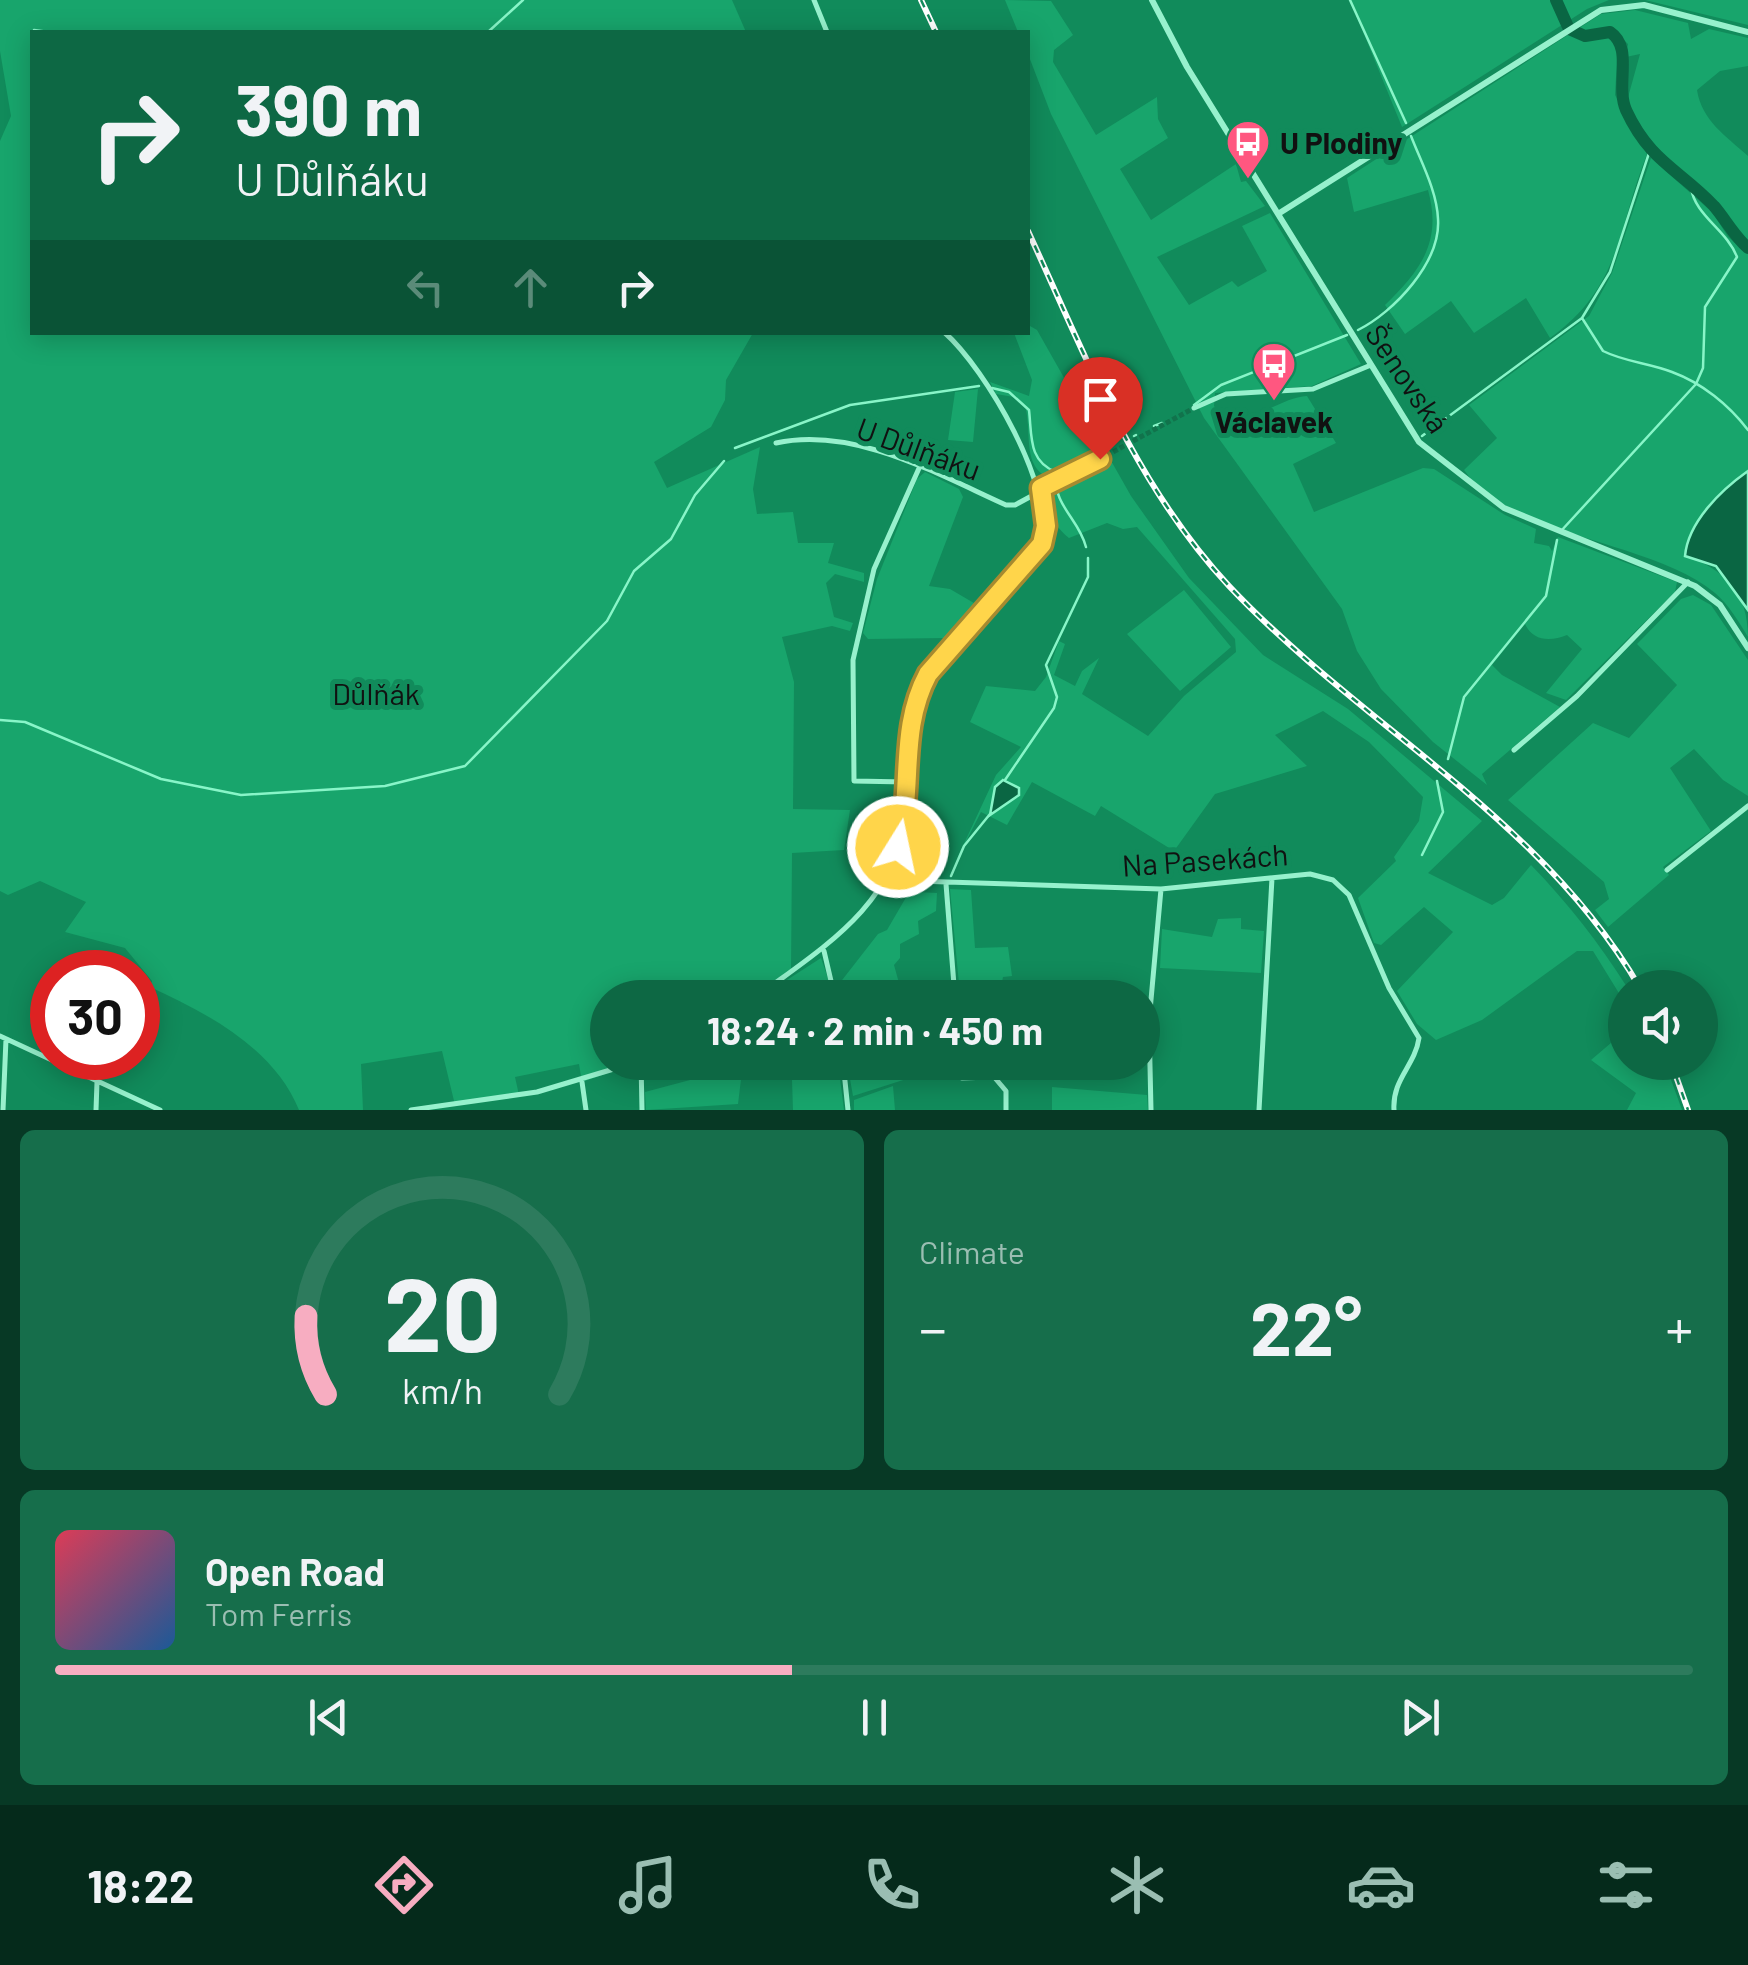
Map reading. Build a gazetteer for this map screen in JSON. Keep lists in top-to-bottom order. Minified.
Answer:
{"streets":{"street":["Šenovská","U Důlňáku","Na Pasekách"]},"parks":["Důlňák"],"places":{"bus stop":["U Plodiny","Václavek"]},"page":{"turn":["390 m","U Důlňáku"],"limit":"30","trip":"18:24 · 2 min · 450 m","tile":"Climate","heat":["−","22°","+"],"song":["Open Road","Tom Ferris"],"tabs":"18:22","gauge":["20","km/h"]}}
